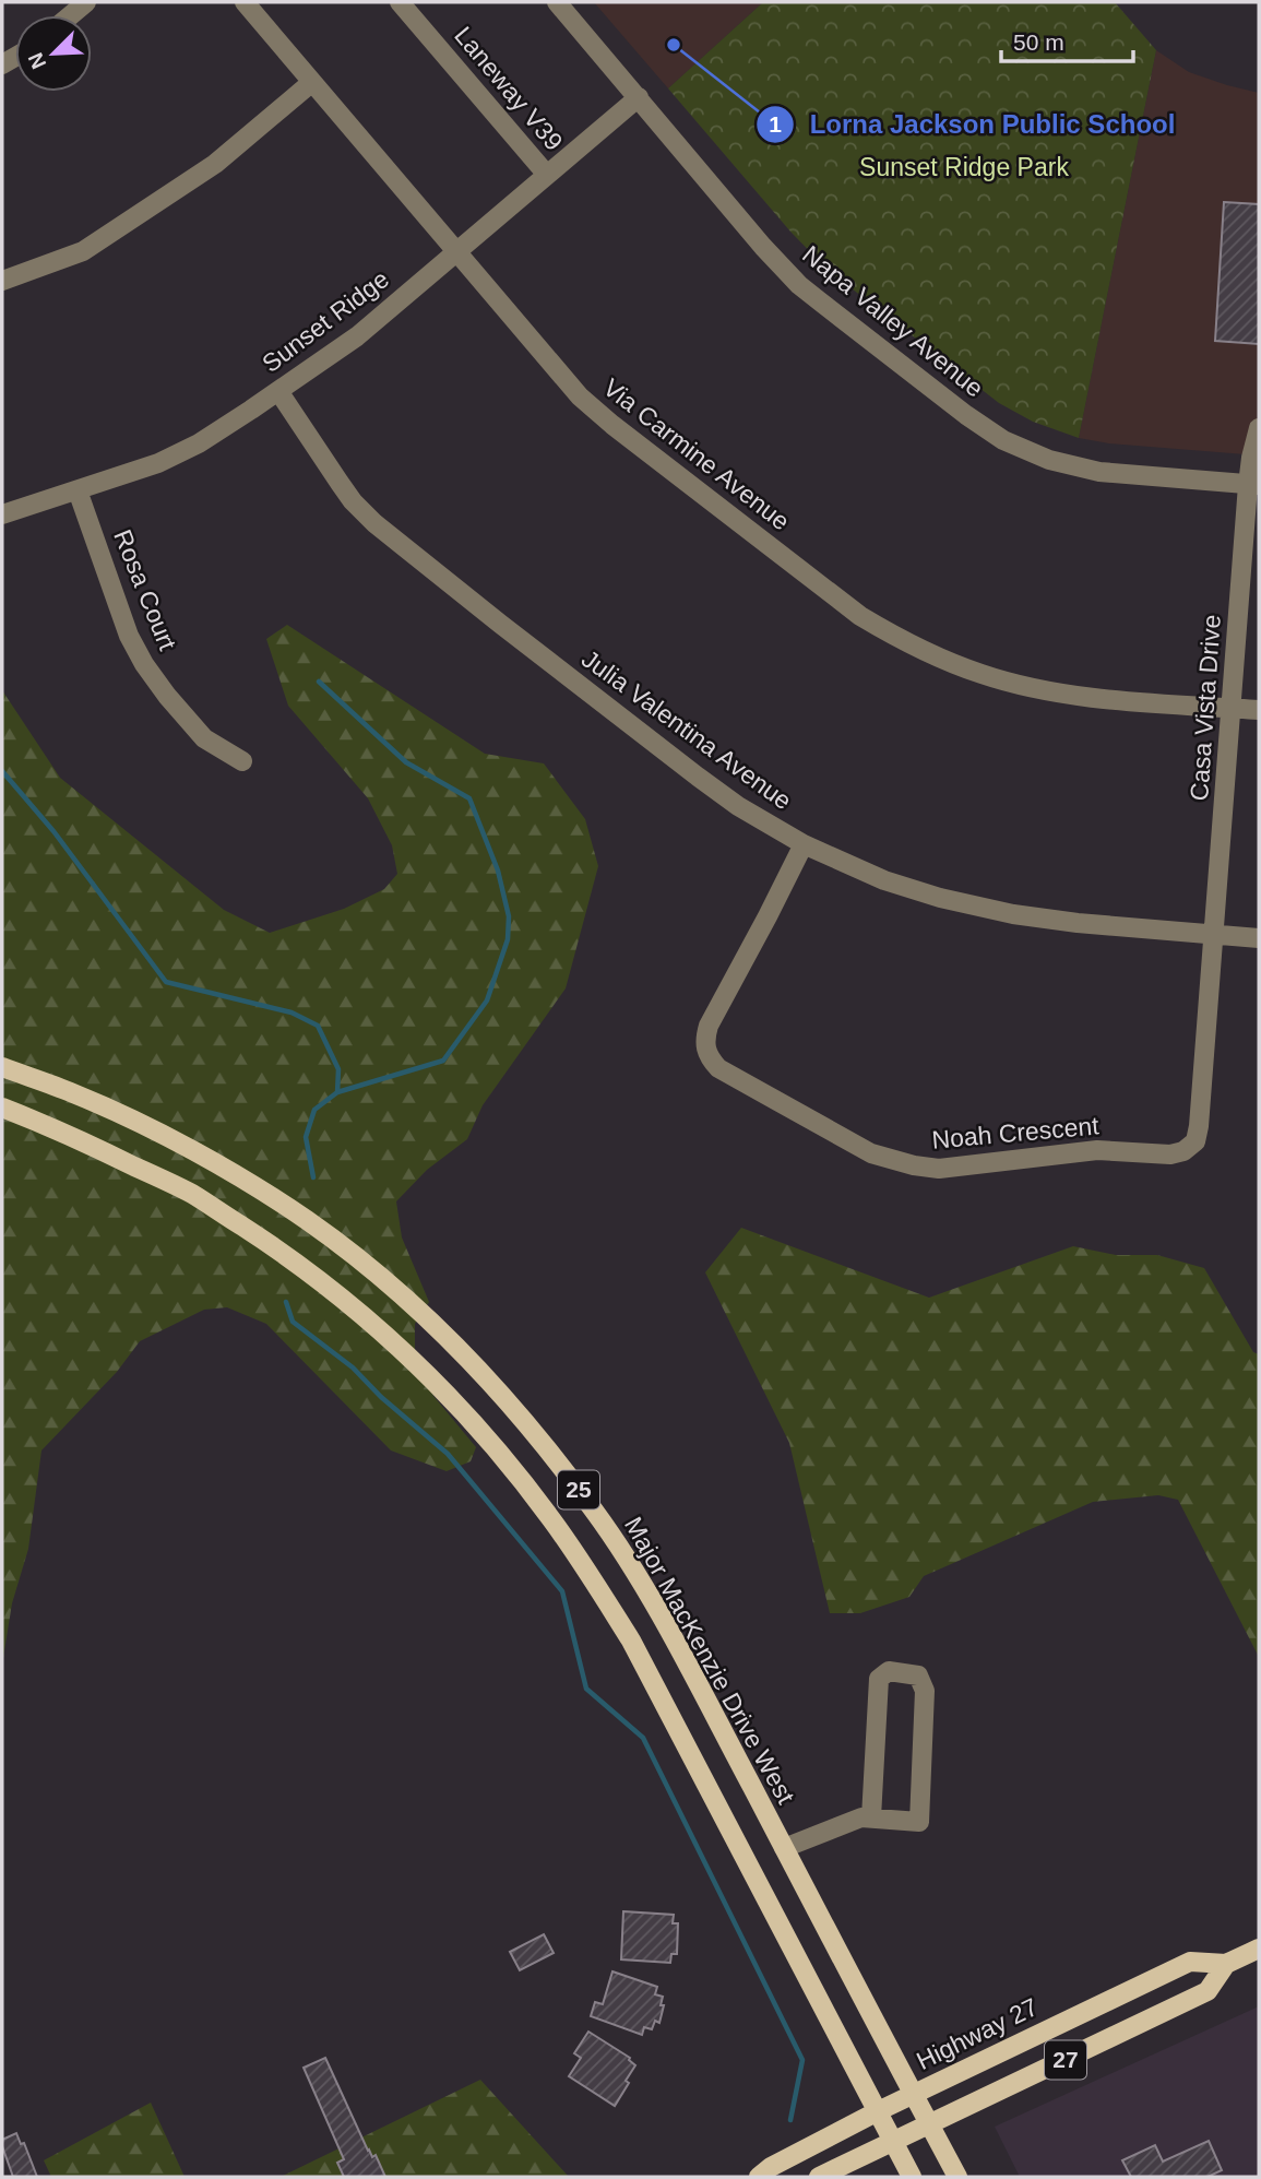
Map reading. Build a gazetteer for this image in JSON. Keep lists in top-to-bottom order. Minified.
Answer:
{"streets":{"main road":["25","Major MacKenzie Drive West","Highway 27","27"],"street":["Laneway V39","Sunset Ridge","Napa Valley Avenue","Via Carmine Avenue","Rosa Court","Casa Vista Drive","Julia Valentina Avenue","Noah Crescent"]},"crossings":[["Laneway V39","Sunset Ridge"],["Sunset Ridge","Napa Valley Avenue"],["Sunset Ridge","Via Carmine Avenue"],["Sunset Ridge","Rosa Court"],["Sunset Ridge","Julia Valentina Avenue"],["Napa Valley Avenue","Casa Vista Drive"],["Via Carmine Avenue","Casa Vista Drive"],["Casa Vista Drive","Julia Valentina Avenue"],["Casa Vista Drive","Noah Crescent"],["Julia Valentina Avenue","Noah Crescent"],["25","Highway 27"],["Major MacKenzie Drive West","Highway 27"]],"parks":["Sunset Ridge Park"],"places":["Lorna Jackson Public School"],"scale_bar":"50 m","north":"bottom left"}
